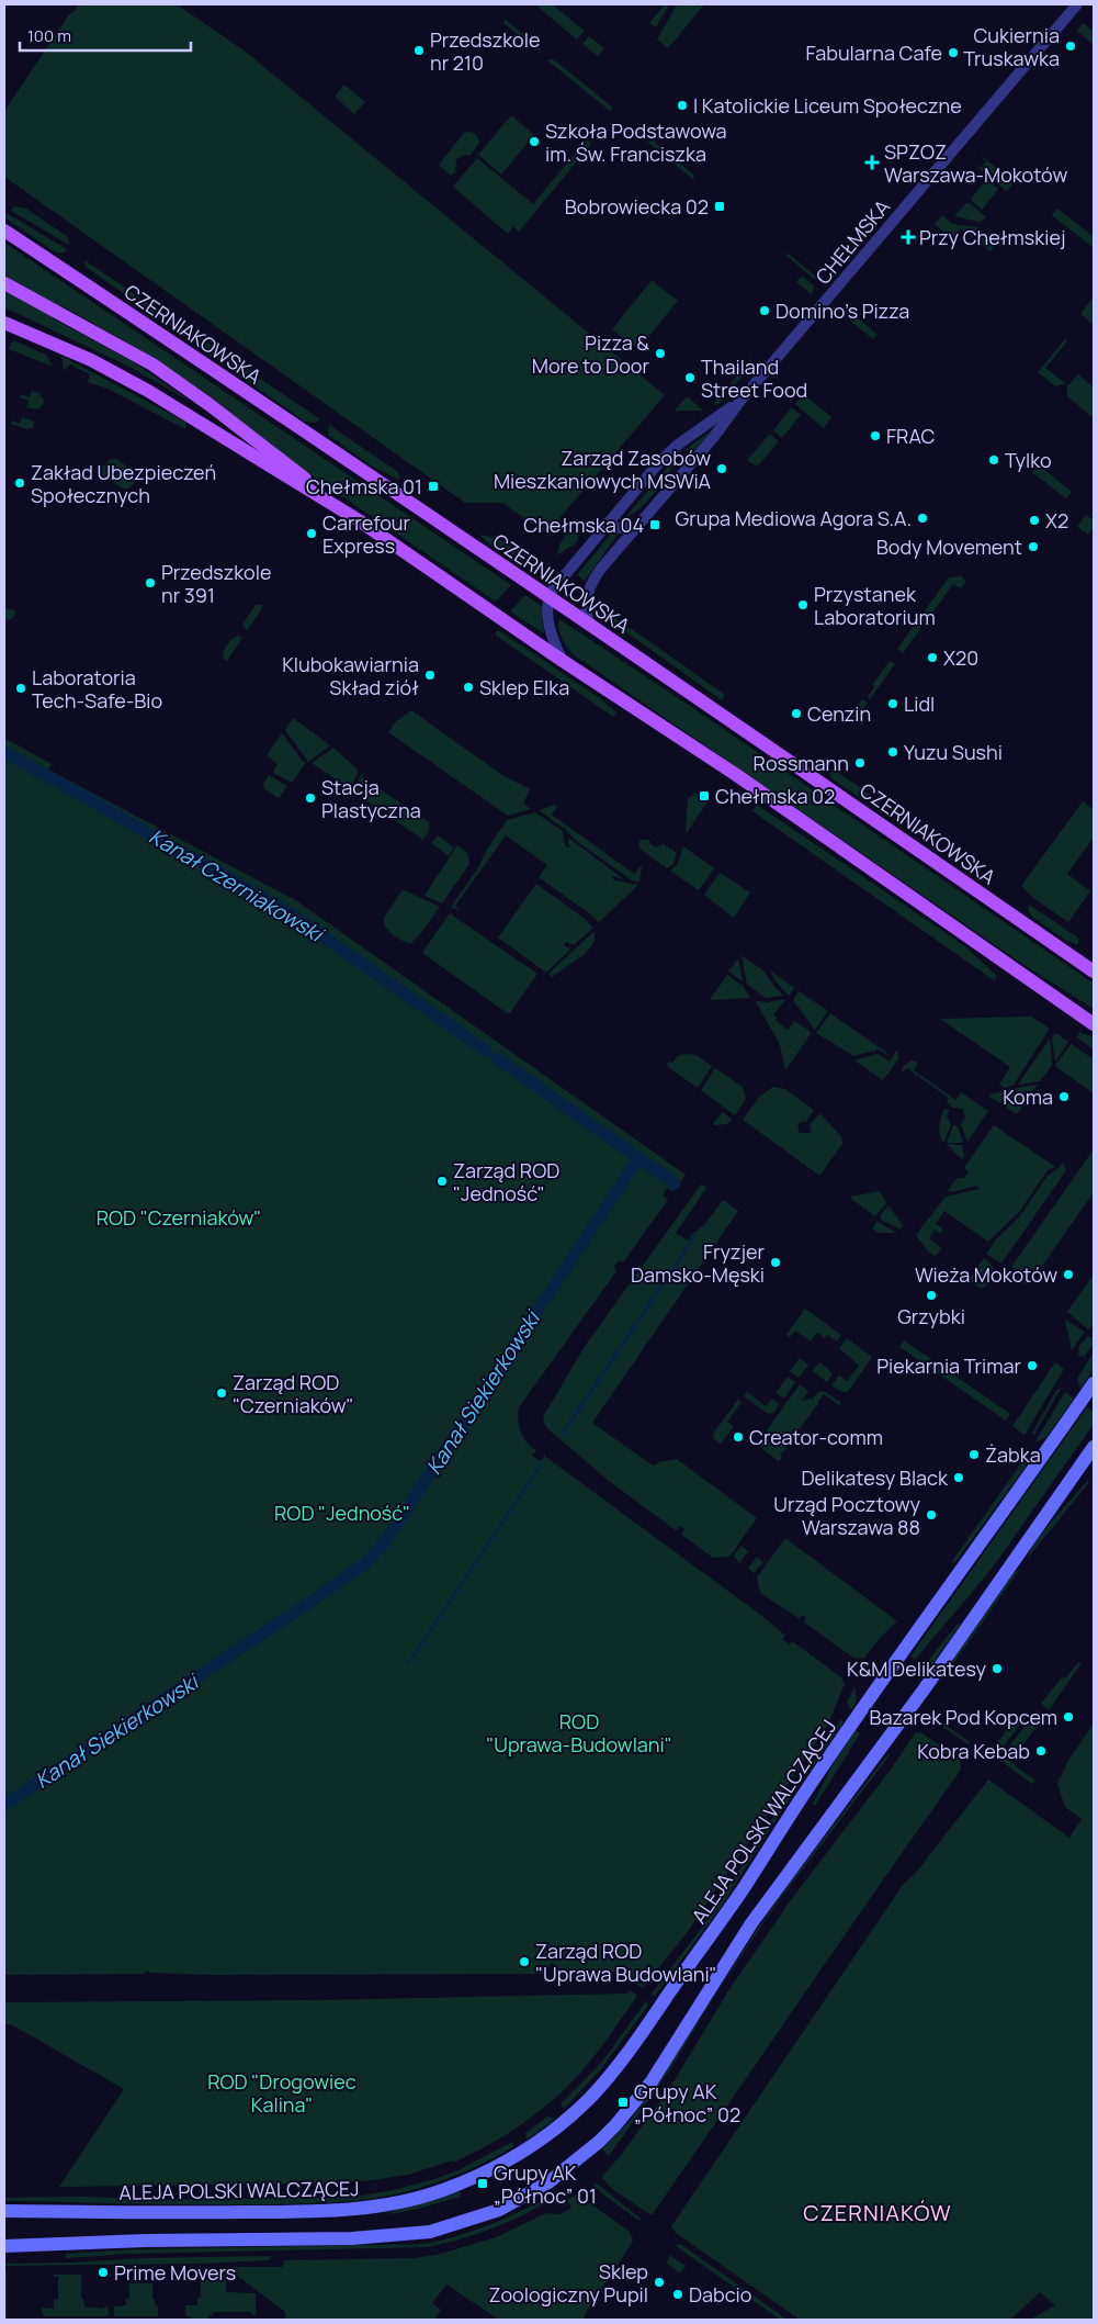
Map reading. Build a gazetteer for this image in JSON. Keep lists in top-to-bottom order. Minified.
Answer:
{"streets":{"main road":["CZERNIAKOWSKA","ALEJA POLSKI WALCZĄCEJ"],"street":["CHEŁMSKA"]},"crossings":[["CHEŁMSKA","CZERNIAKOWSKA"]],"districts":["CZERNIAKÓW"],"water":["Kanał Czerniakowski","Kanał Siekierkowski"],"parks":["ROD \"Czerniaków\"","ROD \"Jedność\"","ROD \"Uprawa-Budowlani\"","ROD \"Drogowiec Kalina\""],"places":{"other":["Cukiernia Truskawka","Przedszkole nr 210","Fabularna Cafe","I Katolickie Liceum Społeczne","Szkoła Podstawowa im. Św. Franciszka","Domino's Pizza","Pizza & More to Door","Thailand Street Food","FRAC","Tylko","Zarząd Zasobów Mieszkaniowych MSWiA","Zakład Ubezpieczeń Społecznych","Grupa Mediowa Agora S.A.","X2","Carrefour Express","Body Movement","Przedszkole nr 391","Przystanek Laboratorium","X20","Klubokawiarnia Skład ziół","Sklep Elka","Laboratoria Tech-Safe-Bio","Lidl","Cenzin","Yuzu Sushi","Rossmann","Stacja Plastyczna","Koma","Zarząd ROD \"Jedność\"","Fryzjer Damsko-Męski","Wieża Mokotów","Grzybki","Piekarnia Trimar","Zarząd ROD \"Czerniaków\"","Creator-comm","Żabka","Delikatesy Black","Urząd Pocztowy Warszawa 88","K&M Delikatesy","Bazarek Pod Kopcem","Kobra Kebab","Zarząd ROD \"Uprawa Budowlani\"","Prime Movers","Sklep Zoologiczny Pupil","Dabcio"],"health":["SPZOZ Warszawa-Mokotów","Przy Chełmskiej"],"transit":["Bobrowiecka 02","Chełmska 01","Chełmska 04","Chełmska 02","Grupy AK „Północ” 02","Grupy AK „Północ” 01"]},"scale_bar":"100 m"}
